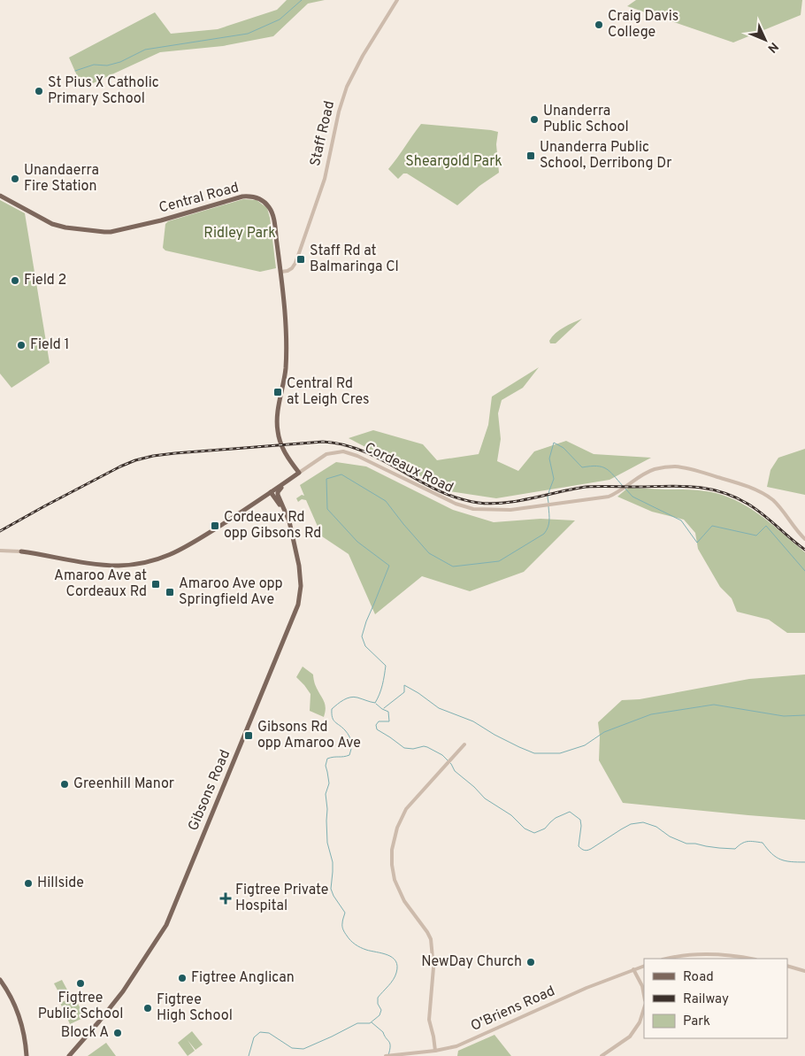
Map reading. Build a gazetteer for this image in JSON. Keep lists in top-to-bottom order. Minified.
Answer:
{"streets":{"main road":["Central Road","Cordeaux Road","Gibsons Road"],"street":["Staff Road","O'Briens Road"]},"crossings":[["Staff Road","Central Road"],["Central Road","Cordeaux Road"],["Cordeaux Road","Gibsons Road"]],"parks":["Sheargold Park","Ridley Park"],"places":{"other":["Craig Davis College","St Pius X Catholic Primary School","Unanderra Public School","Unandaerra Fire Station","Field 2","Field 1","Greenhill Manor","Hillside","NewDay Church","Figtree Anglican","Figtree Public School","Figtree High School","Block A"],"transit":["Unanderra Public School, Derribong Dr","Staff Rd at Balmaringa Cl","Central Rd at Leigh Cres","Cordeaux Rd opp Gibsons Rd","Amaroo Ave at Cordeaux Rd","Amaroo Ave opp Springfield Ave","Gibsons Rd opp Amaroo Ave"],"health":["Figtree Private Hospital"]},"legend":["Road","Railway","Park"],"north":"bottom right"}
